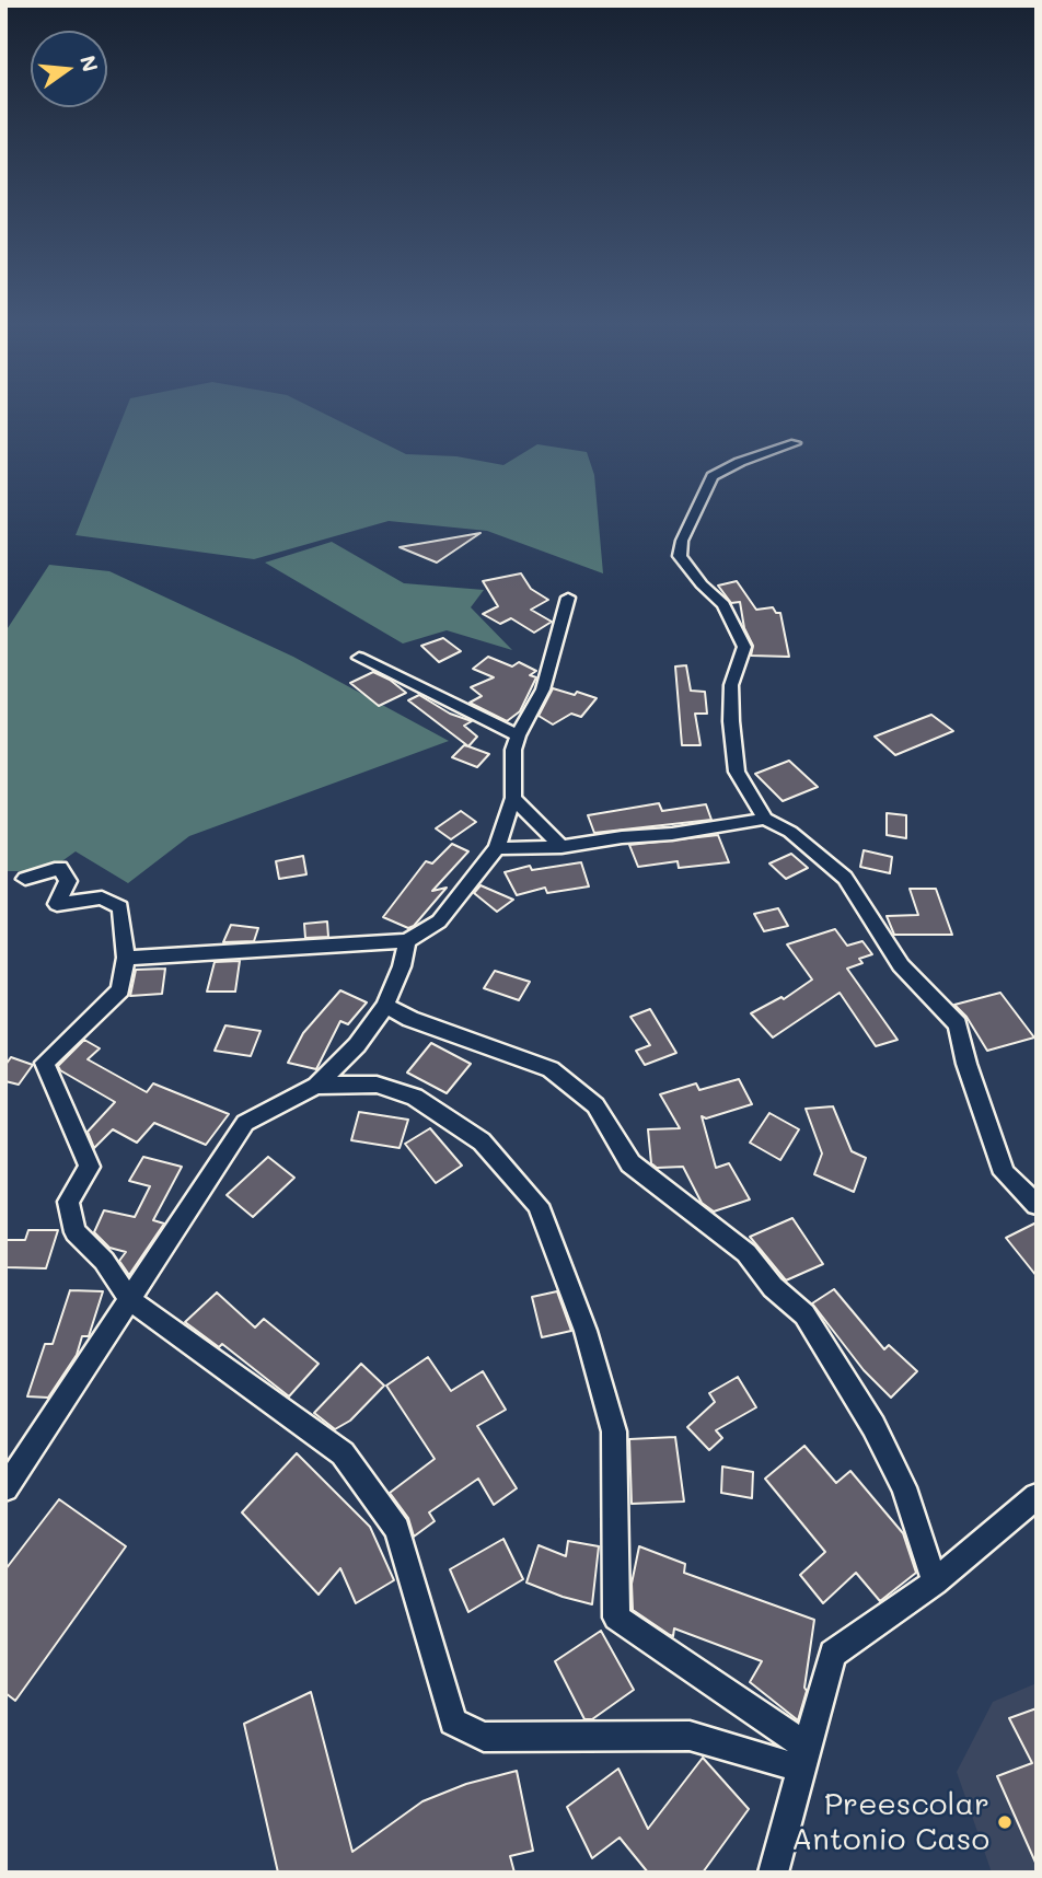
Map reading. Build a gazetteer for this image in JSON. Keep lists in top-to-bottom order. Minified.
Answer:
{"places":["Preescolar Antonio Caso"],"north":"right"}
